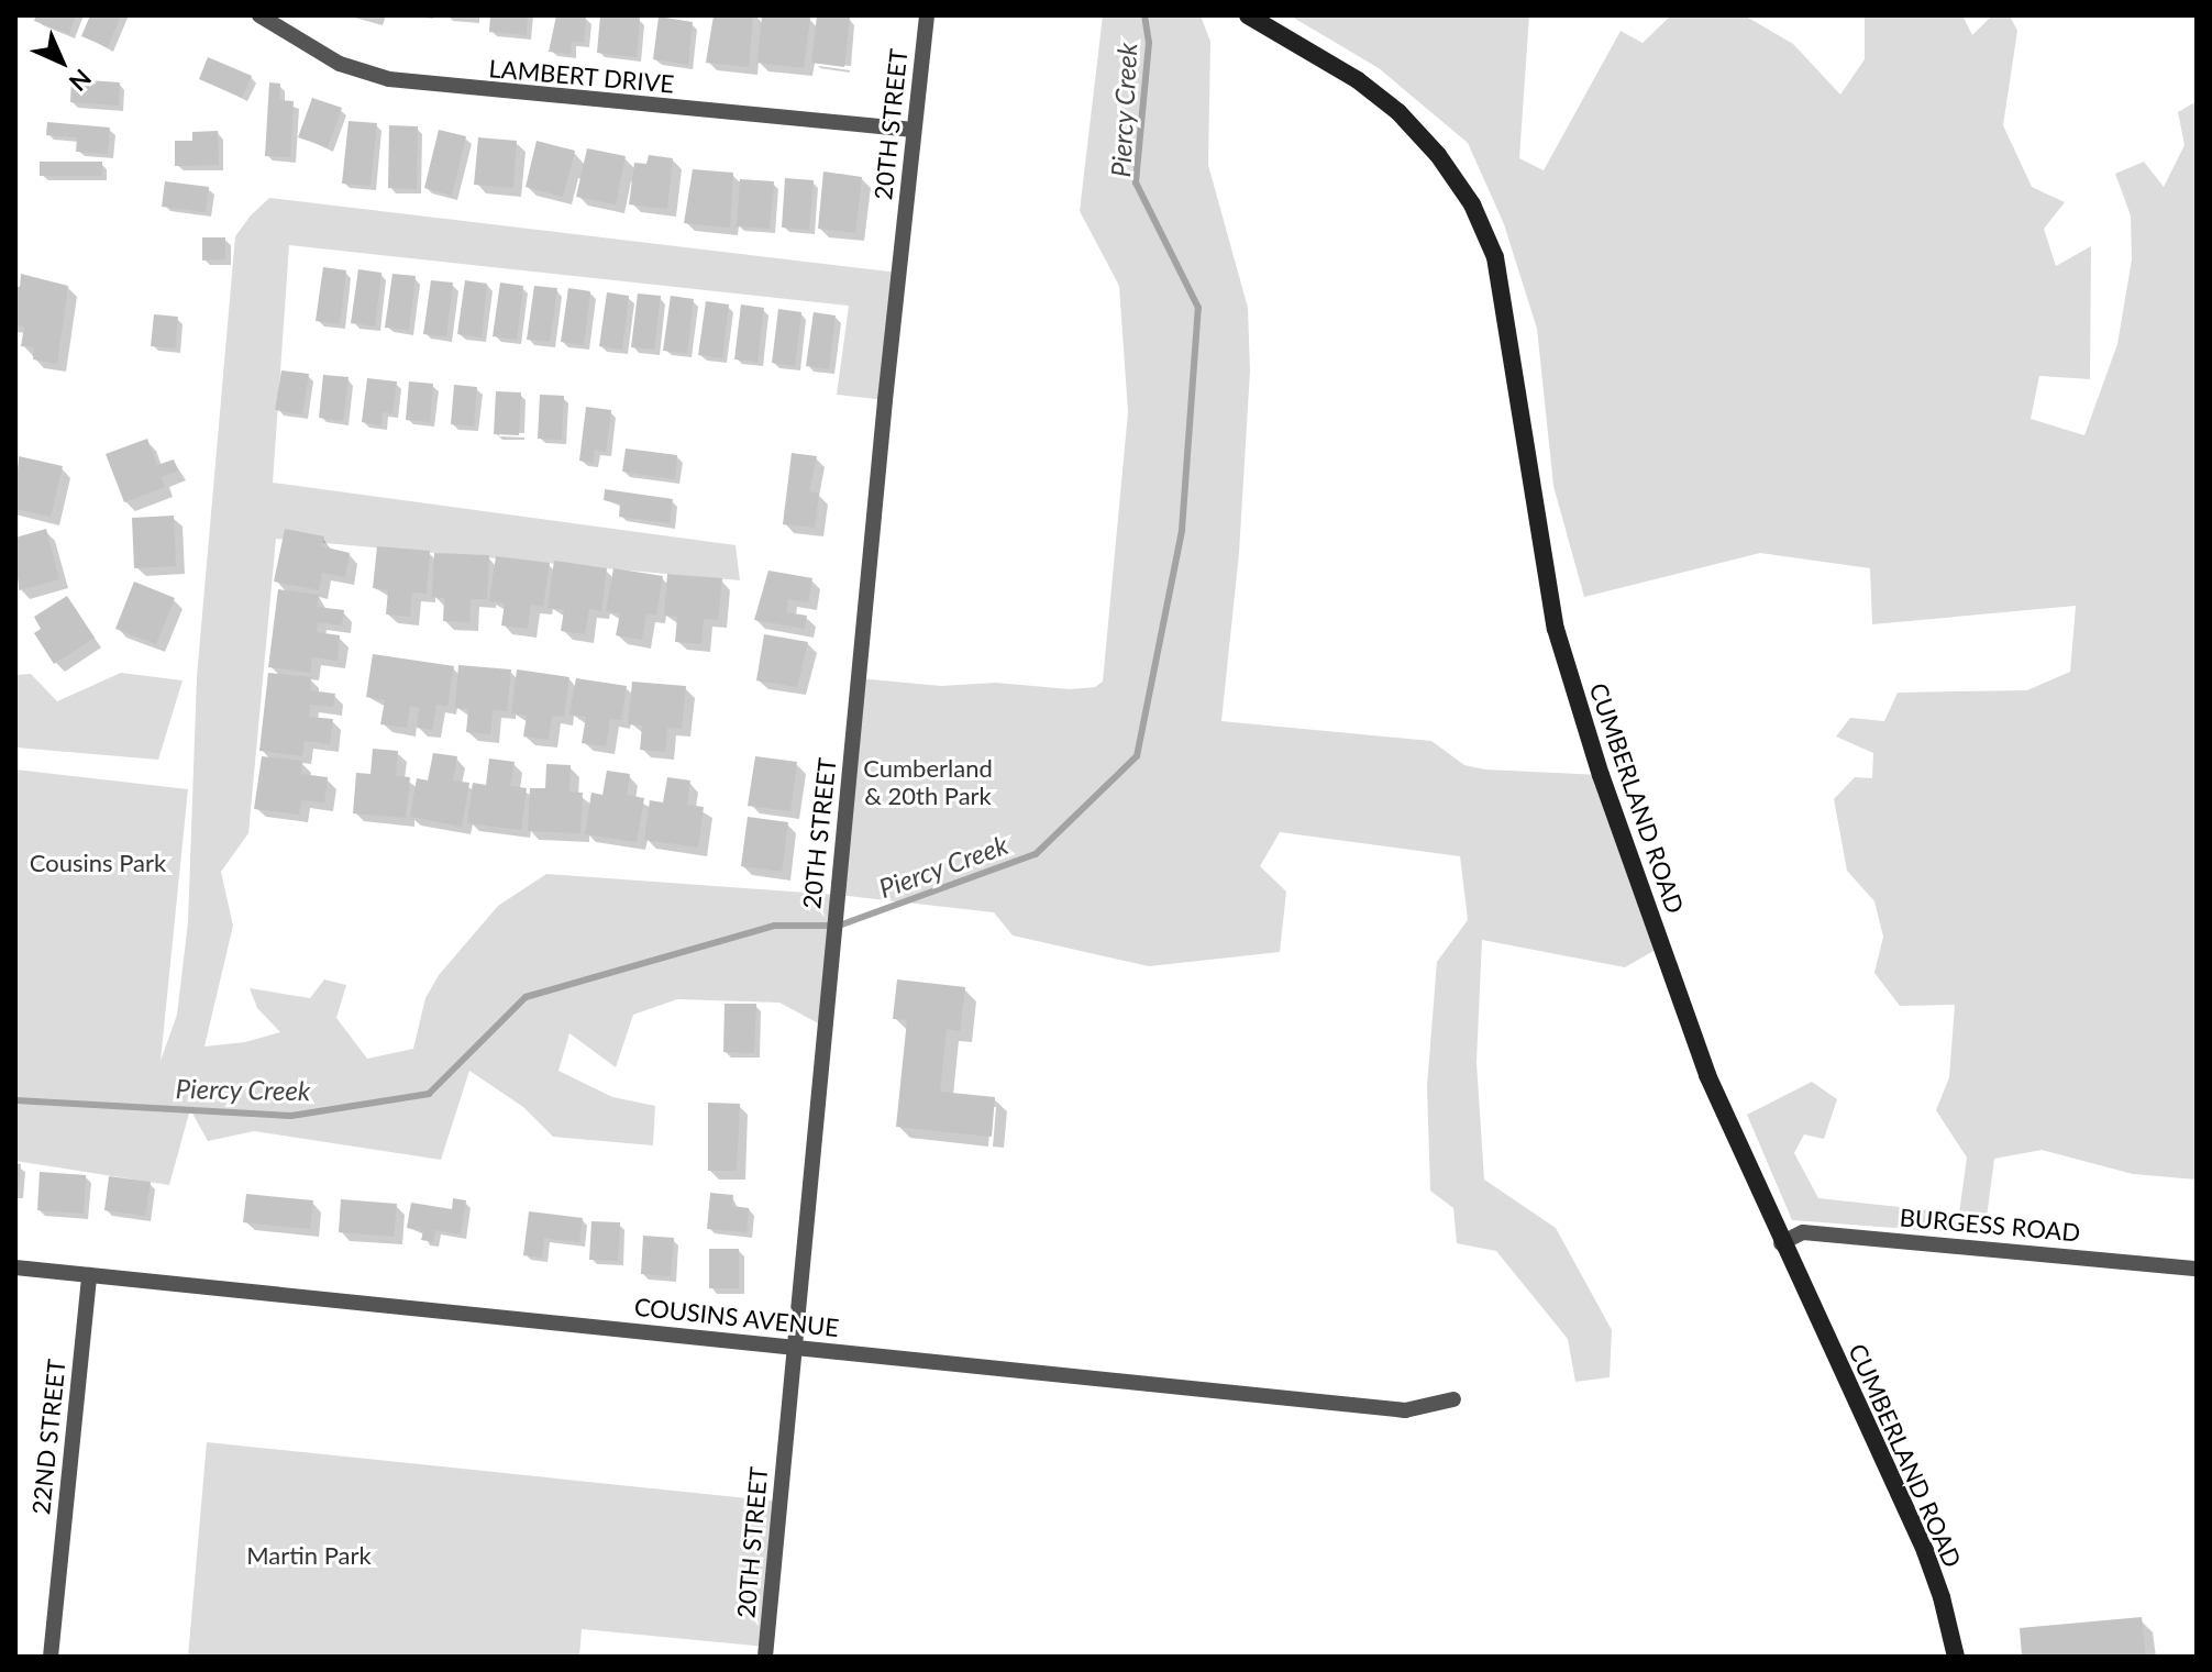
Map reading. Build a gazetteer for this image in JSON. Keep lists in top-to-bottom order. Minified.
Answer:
{"streets":{"street":["LAMBERT DRIVE","20TH STREET","CUMBERLAND ROAD","BURGESS ROAD","COUSINS AVENUE","22ND STREET"]},"crossings":[["LAMBERT DRIVE","20TH STREET"],["20TH STREET","COUSINS AVENUE"],["CUMBERLAND ROAD","BURGESS ROAD"],["COUSINS AVENUE","22ND STREET"]],"water":["Piercy Creek"],"parks":["Cumberland & 20th Park","Cousins Park","Martin Park"],"north":"bottom right"}
